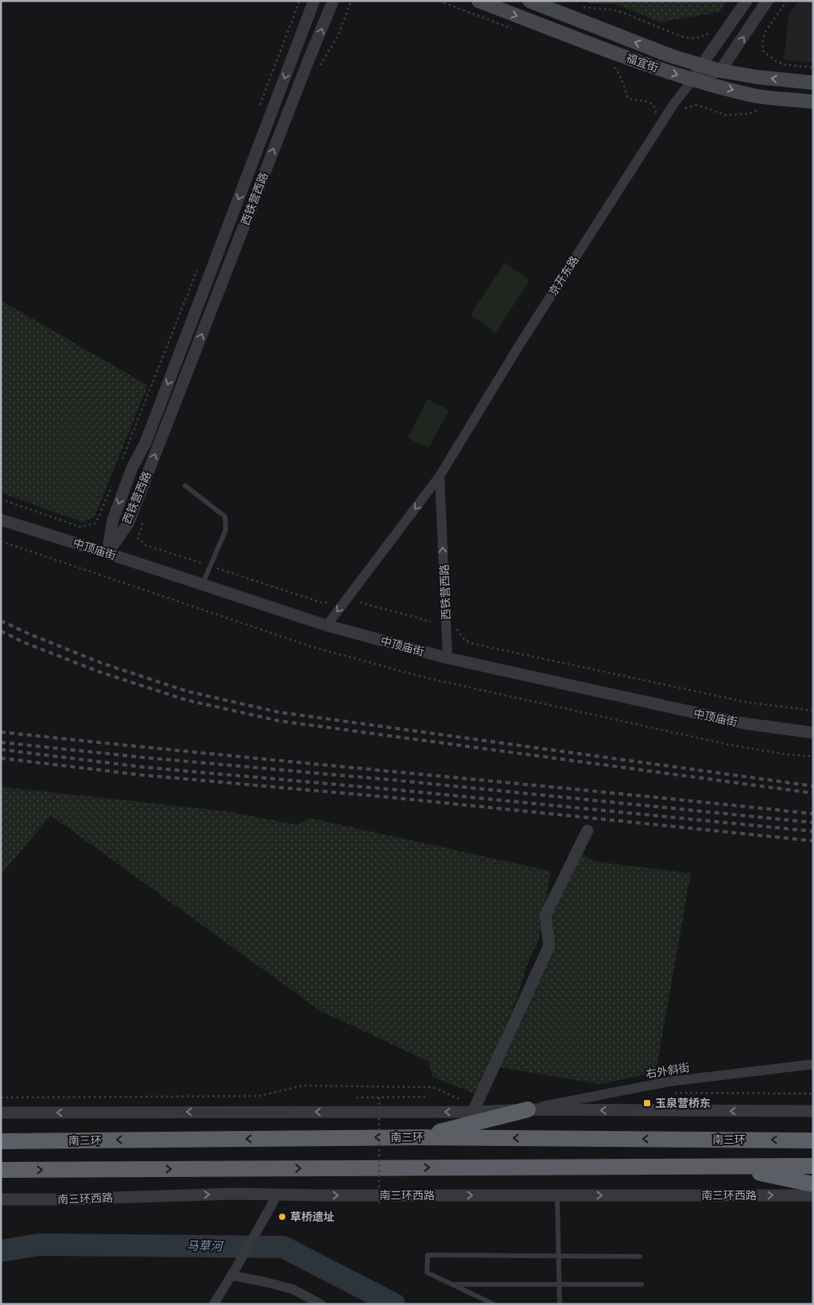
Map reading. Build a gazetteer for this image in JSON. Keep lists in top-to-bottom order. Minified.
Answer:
{"streets":{"highway":["南三环"],"main road":["福宜街"],"street":["西铁营西路","京开东路","中顶庙街","右外斜街","南三环西路"]},"crossings":[["福宜街","京开东路"],["西铁营西路","京开东路"],["西铁营西路","中顶庙街"]],"water":["马草河"],"places":{"transit":["玉泉营桥东"],"other":["草桥遗址"]}}
